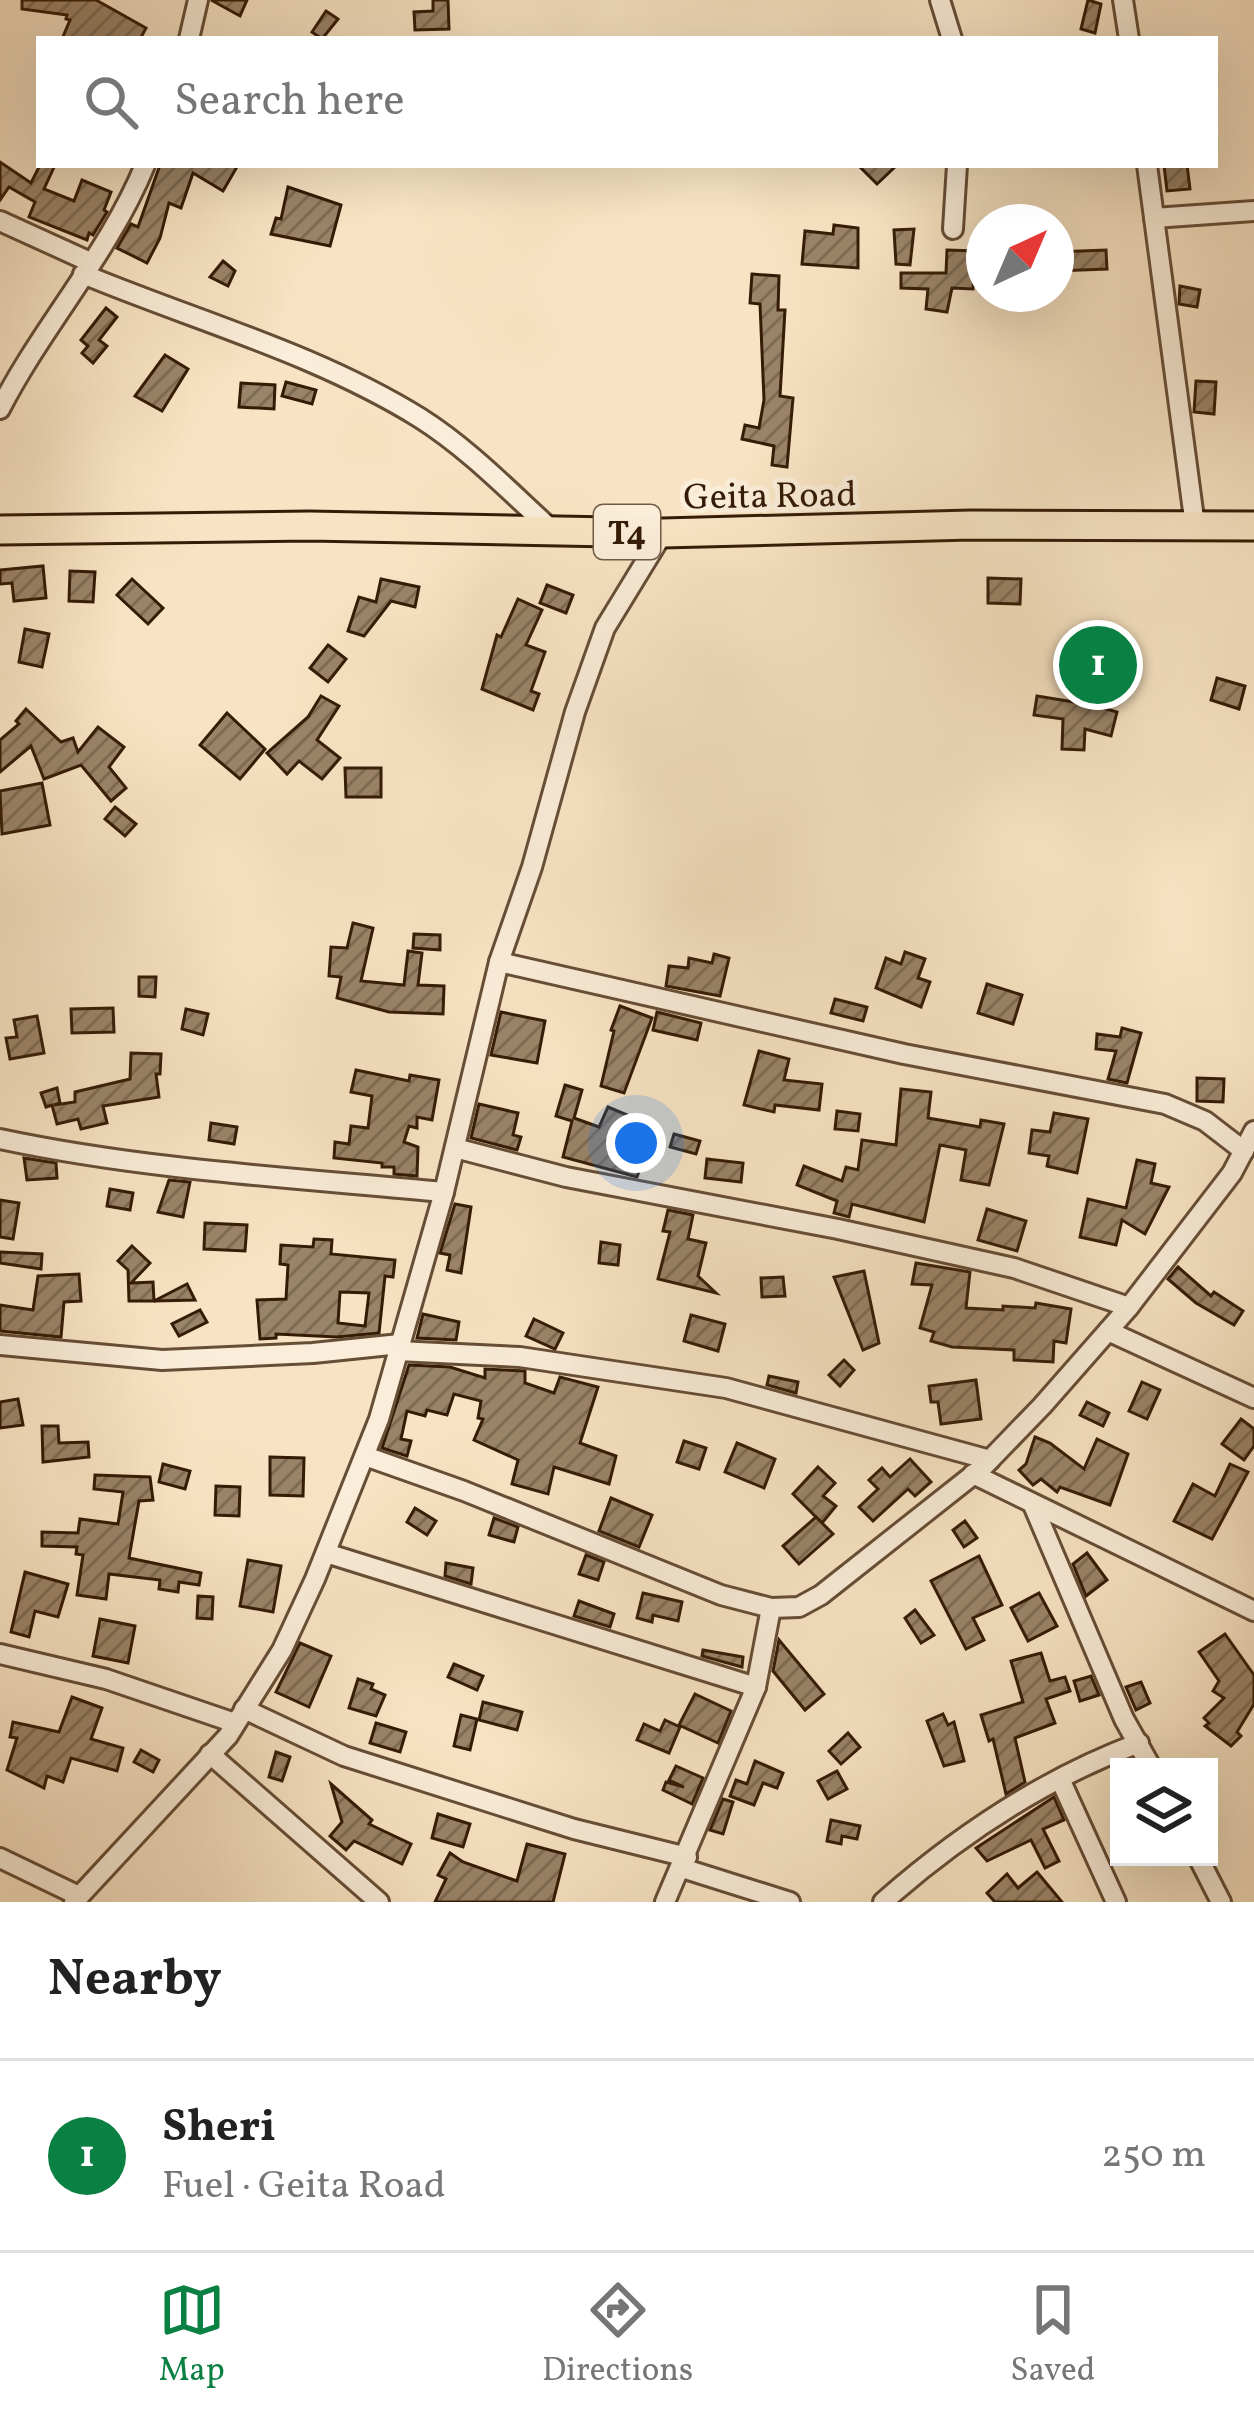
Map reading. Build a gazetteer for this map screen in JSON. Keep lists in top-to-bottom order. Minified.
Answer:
{"streets":{"highway":["Geita Road","T4"]},"north":"top right","page":{"search":"Search here","pins":"1","heading":"Nearby","list":[{"mark":"1","name":"Sheri","note":"Fuel · Geita Road","value":"250 m"}],"nav":["Map","Directions","Saved"]}}
